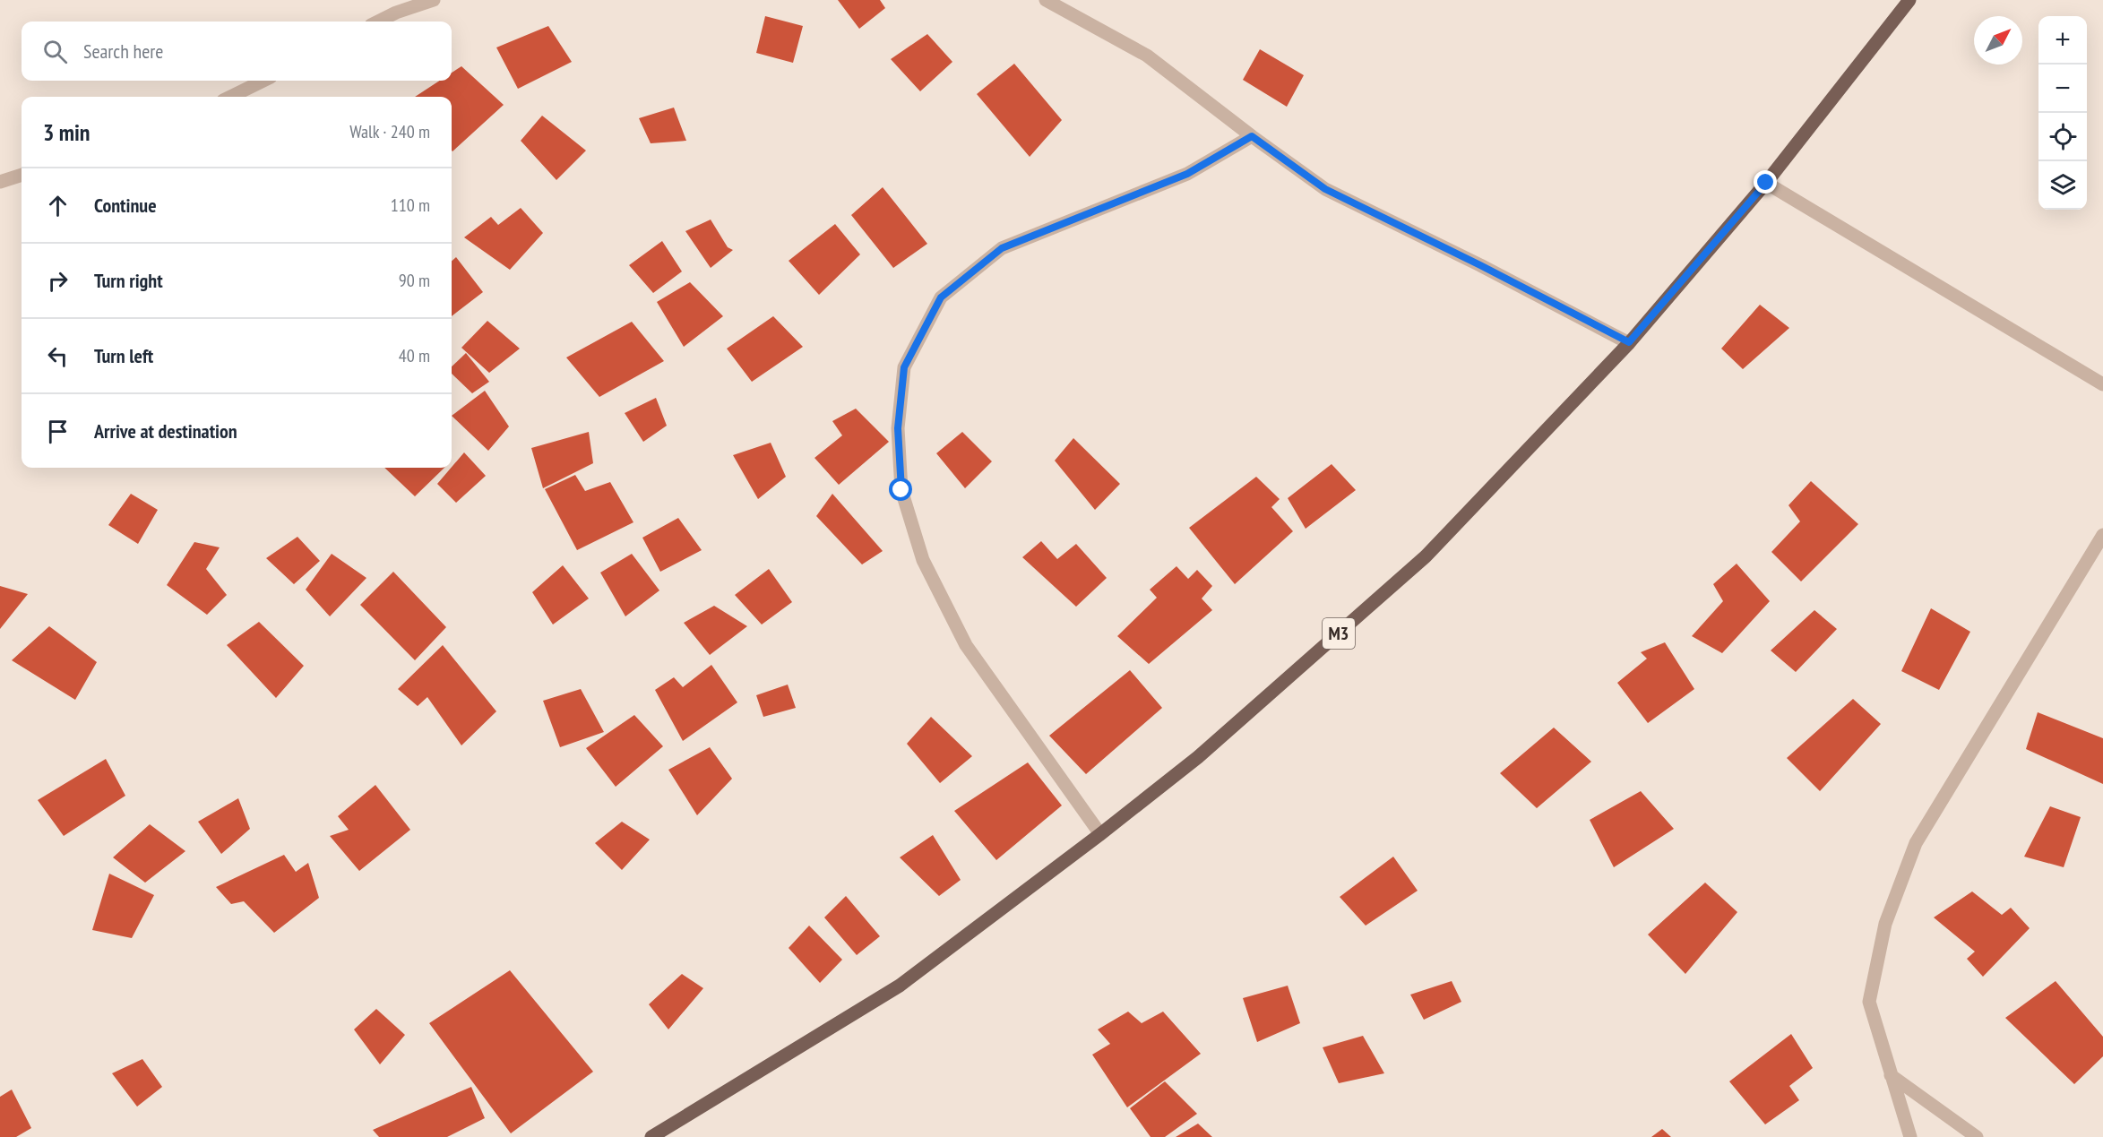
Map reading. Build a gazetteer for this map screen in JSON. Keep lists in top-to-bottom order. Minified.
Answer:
{"streets":{"main road":["M3"]},"north":"top right","page":{"map_buttons":["+","−"],"search":"Search here","heading":["3 min","Walk · 240 m"],"list":[["Continue","110 m"],["Turn right","90 m"],["Turn left","40 m"],"Arrive at destination"]}}
